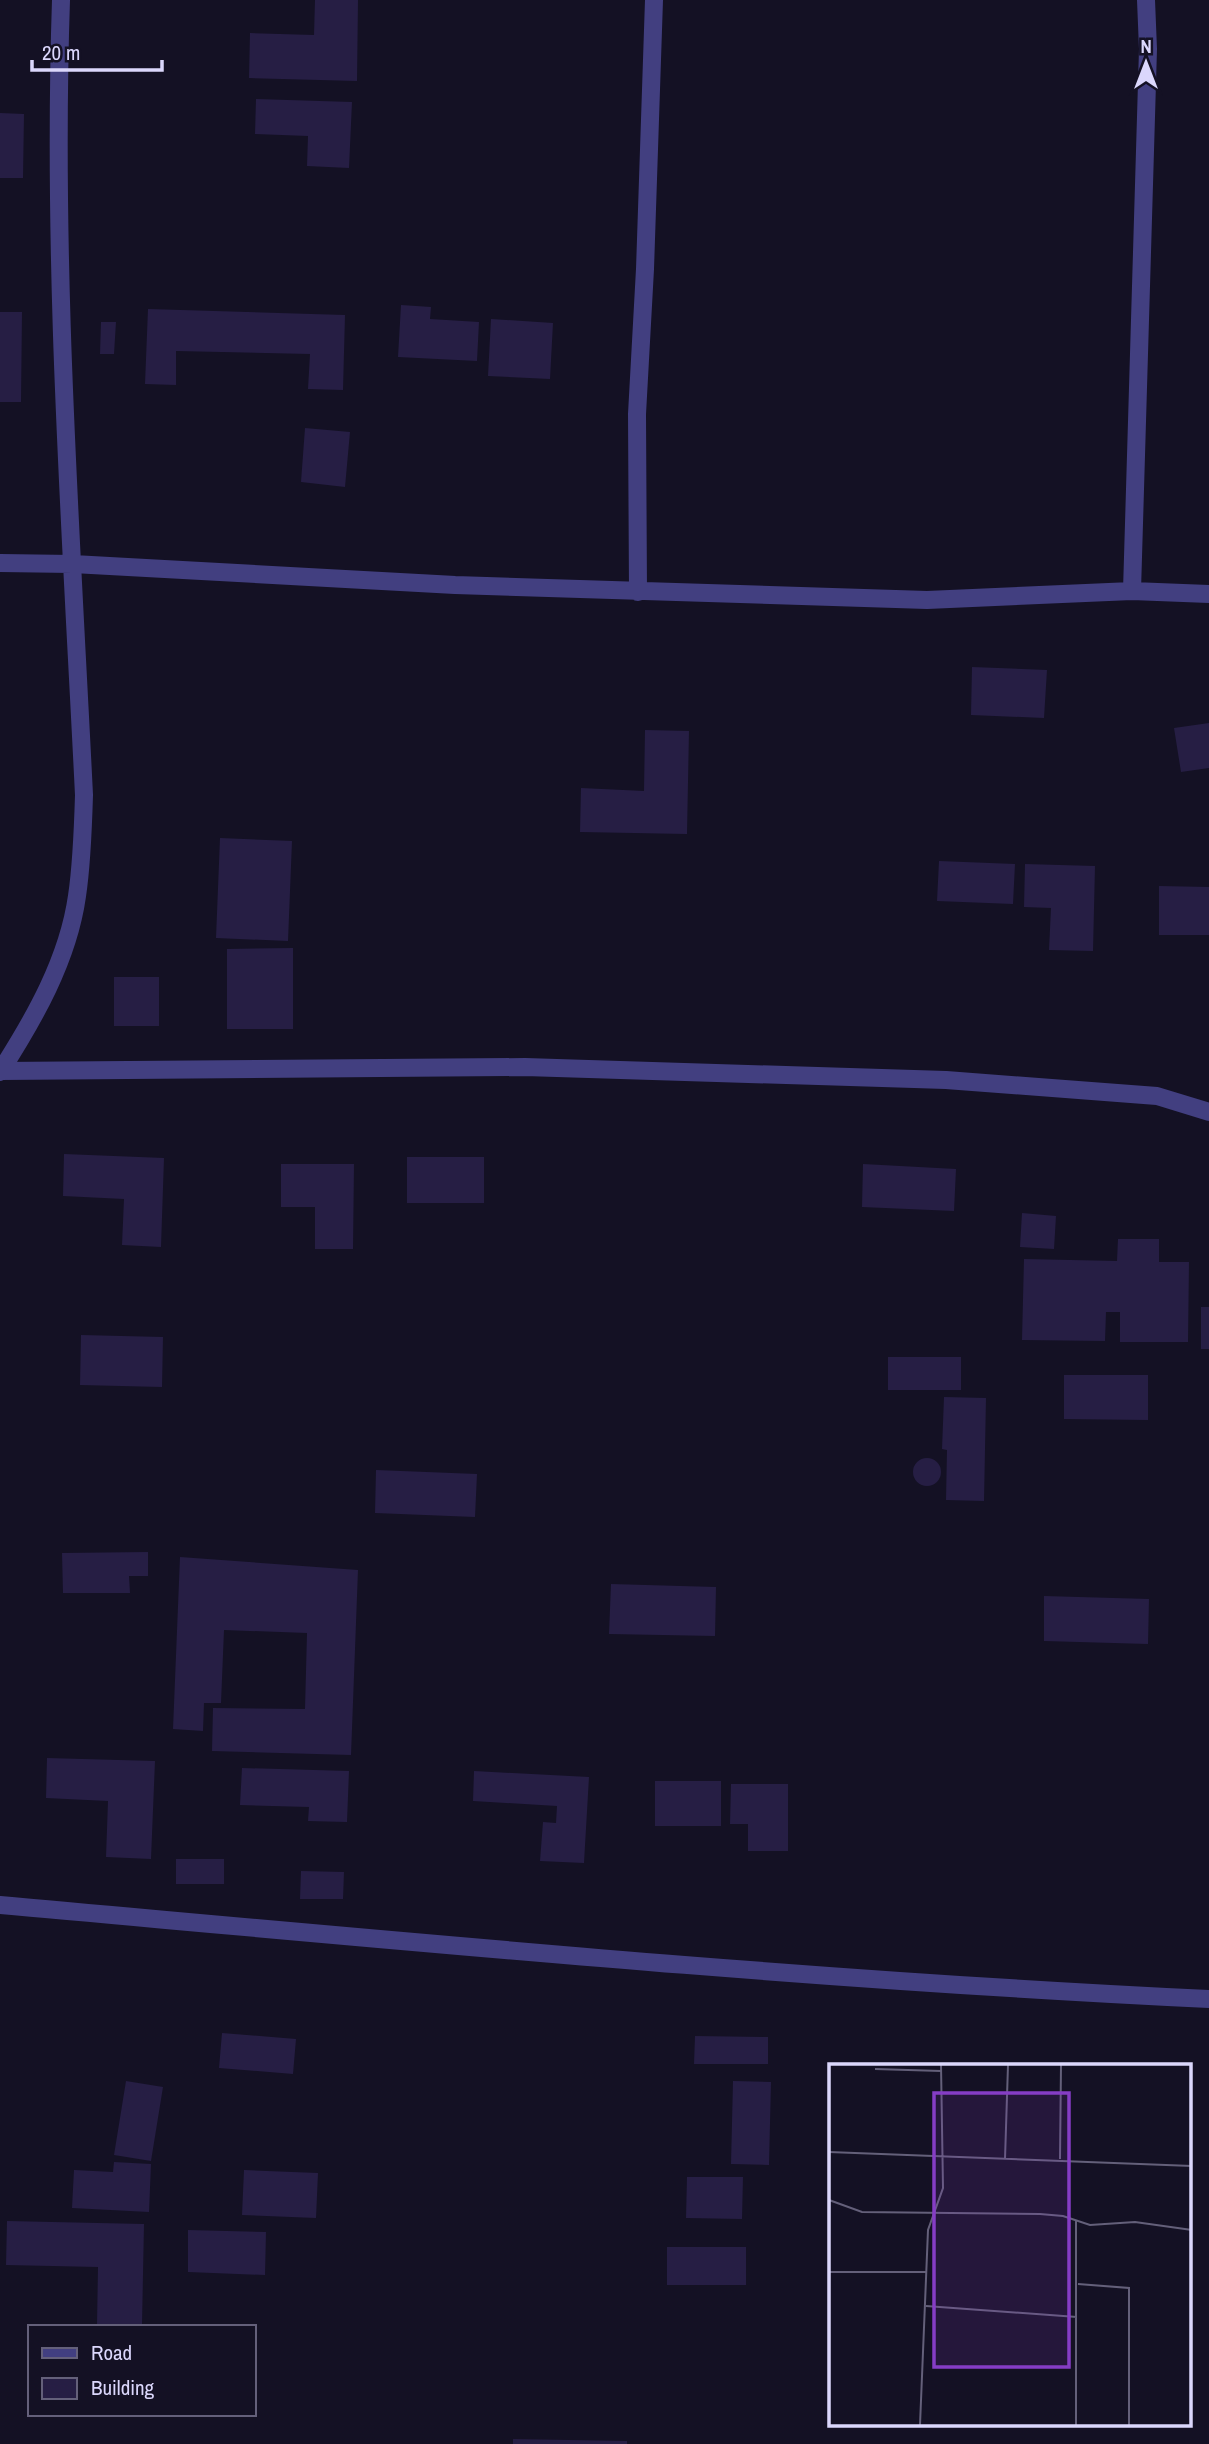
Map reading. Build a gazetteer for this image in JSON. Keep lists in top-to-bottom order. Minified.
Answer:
{"legend":["Road","Building"],"scale_bar":"20 m","north":"top"}
